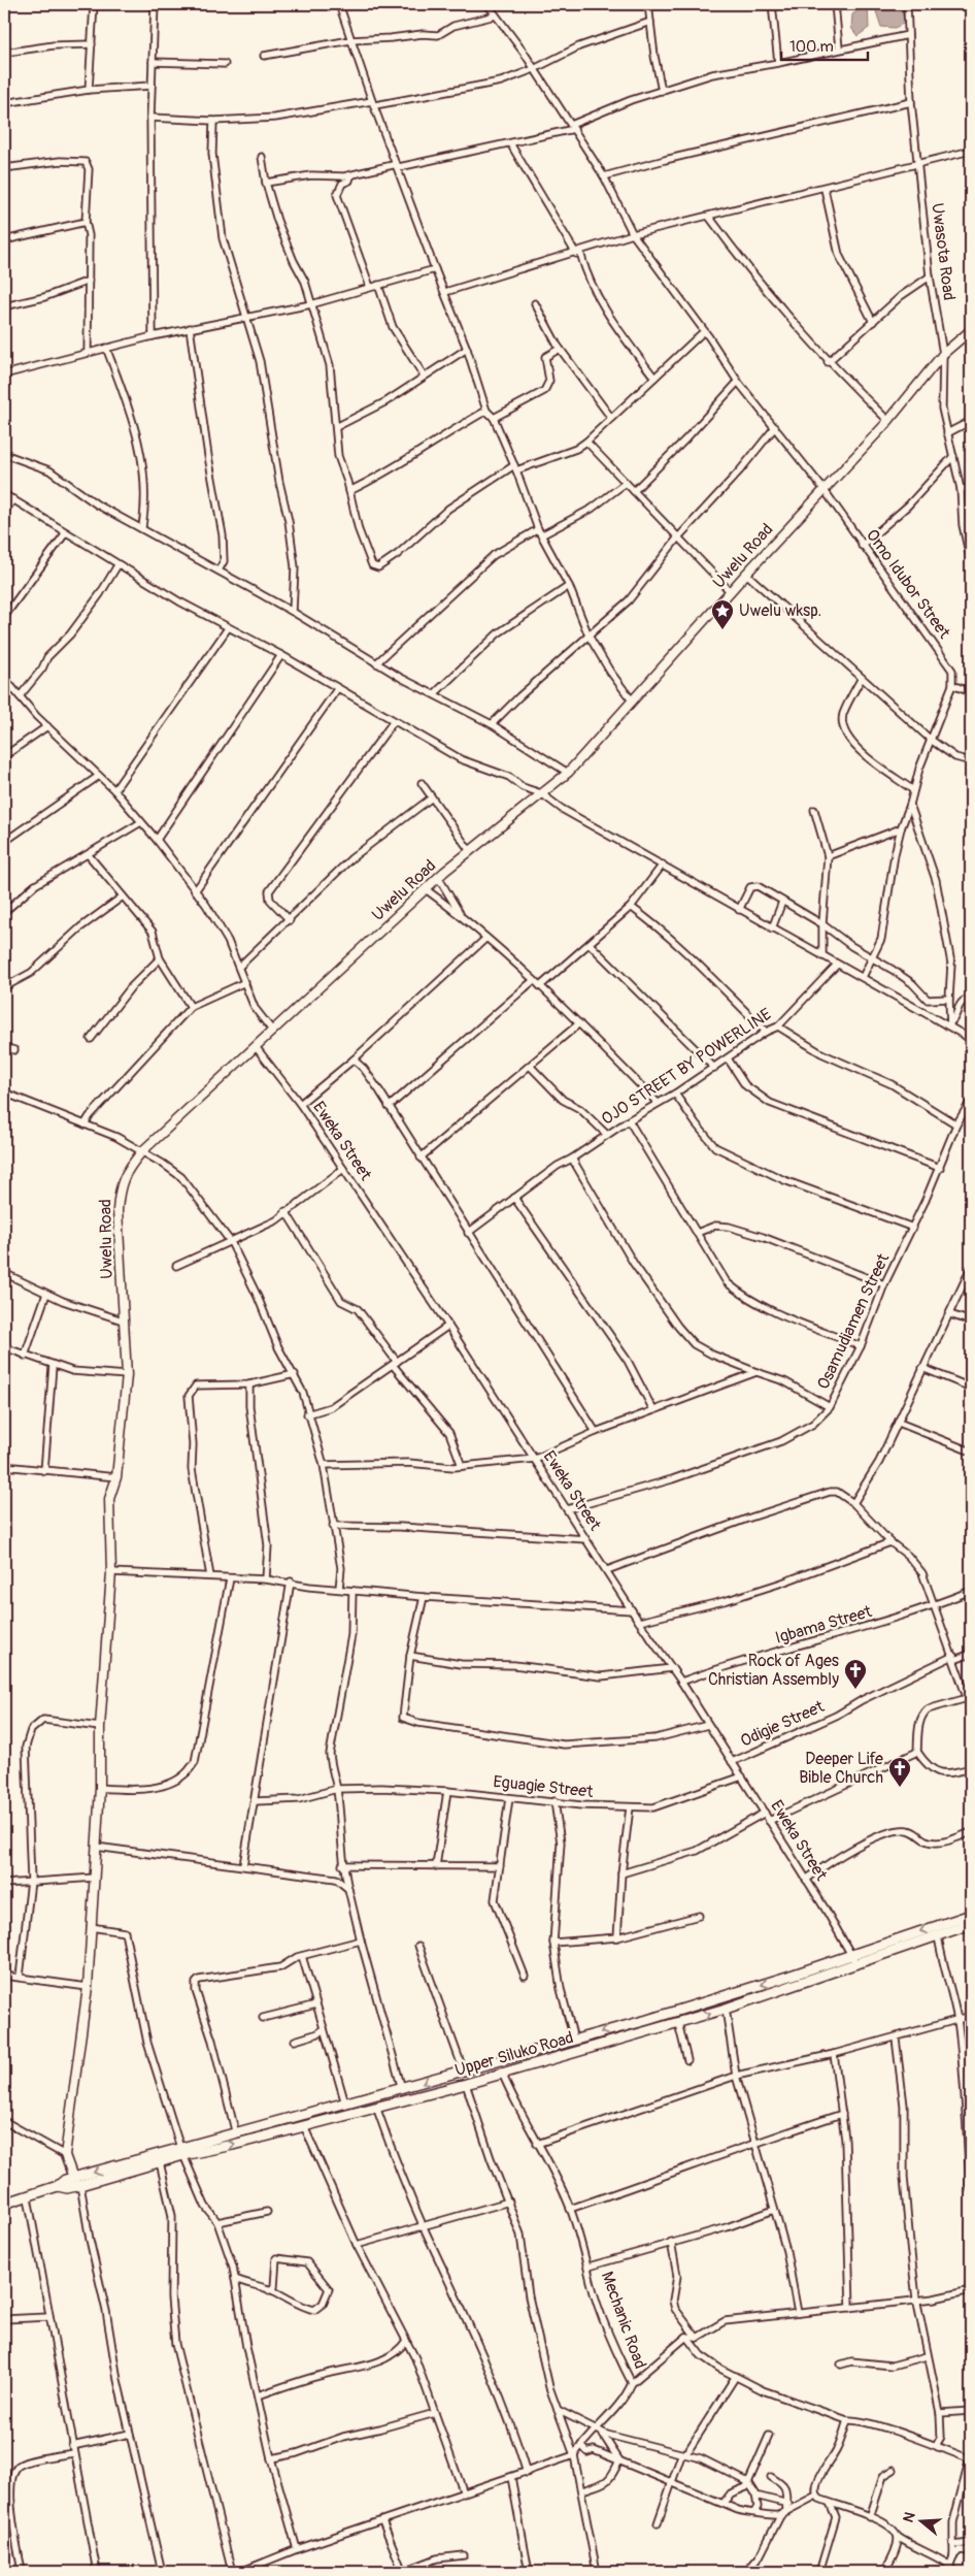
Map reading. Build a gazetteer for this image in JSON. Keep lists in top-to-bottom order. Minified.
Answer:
{"streets":{"main road":["Upper Siluko Road"],"street":["Uwasota Road","Uwelu Road","Omo Idubor Street","OJO STREET BY POWERLINE","Eweka Street","Osamudiamen Street","Igbama Street","Odigie Street","Eguagie Street","Mechanic Road"]},"crossings":[["Uwasota Road","Uwelu Road"],["Uwelu Road","Omo Idubor Street"],["Uwelu Road","Eweka Street"],["Eweka Street","Osamudiamen Street"],["Eweka Street","Igbama Street"],["Eweka Street","Odigie Street"],["Eweka Street","Eguagie Street"],["Eweka Street","Upper Siluko Road"],["Upper Siluko Road","Mechanic Road"]],"places":{"place":["Uwelu wksp."],"church":["Rock of Ages Christian Assembly","Deeper Life Bible Church"]},"scale_bar":"100 m","north":"left"}
